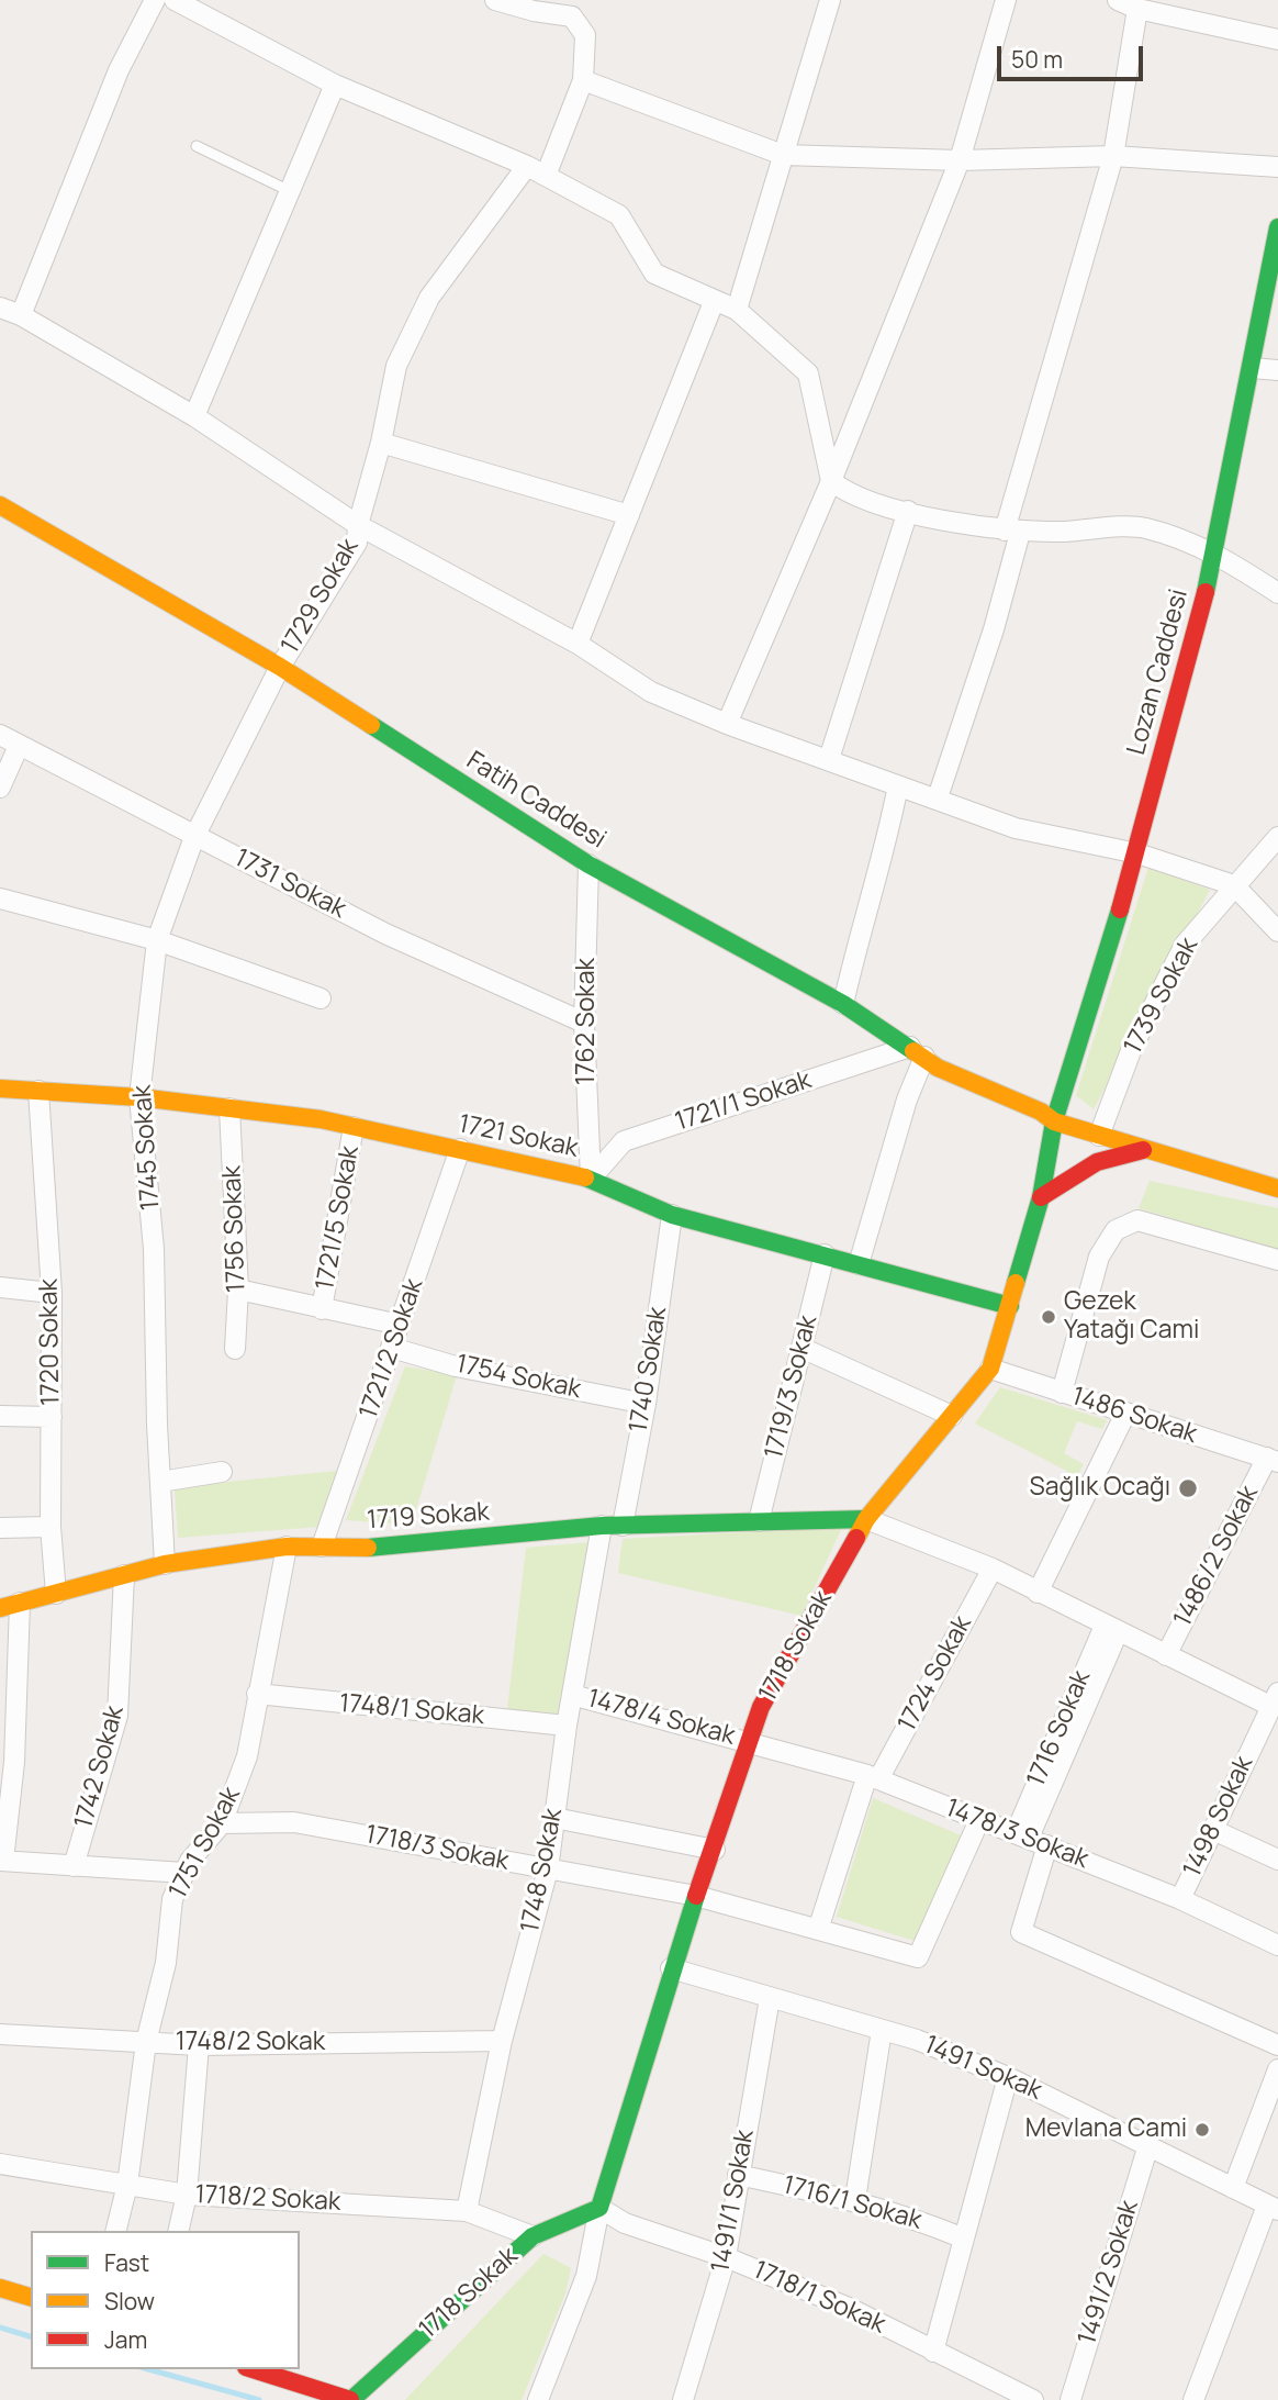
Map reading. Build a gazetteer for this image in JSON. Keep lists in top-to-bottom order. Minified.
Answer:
{"streets":{"main road":["Lozan Caddesi","Fatih Caddesi","1721 Sokak","1719 Sokak","1718 Sokak"],"street":["1729 Sokak","1731 Sokak","1739 Sokak","1762 Sokak","1721/1 Sokak","1745 Sokak","1721/5 Sokak","1756 Sokak","1720 Sokak","1721/2 Sokak","1740 Sokak","1754 Sokak","1719/3 Sokak","1486 Sokak","1486/2 Sokak","1724 Sokak","1748/1 Sokak","1478/4 Sokak","1716 Sokak","1742 Sokak","1498 Sokak","1478/3 Sokak","1751 Sokak","1718/3 Sokak","1748 Sokak","1748/2 Sokak","1491 Sokak","1718/2 Sokak","1491/1 Sokak","1716/1 Sokak","1491/2 Sokak","1718/1 Sokak"]},"crossings":[["1729 Sokak","Fatih Caddesi"],["1729 Sokak","1745 Sokak"],["Lozan Caddesi","Fatih Caddesi"],["Lozan Caddesi","1718 Sokak"],["Fatih Caddesi","1739 Sokak"],["Fatih Caddesi","1762 Sokak"],["Fatih Caddesi","1721/1 Sokak"],["Fatih Caddesi","1745 Sokak"],["Fatih Caddesi","1718 Sokak"],["1731 Sokak","1762 Sokak"],["1731 Sokak","1745 Sokak"],["1762 Sokak","1721/1 Sokak"],["1762 Sokak","1721 Sokak"],["1721/1 Sokak","1721 Sokak"],["1721 Sokak","1745 Sokak"],["1721 Sokak","1721/5 Sokak"],["1721 Sokak","1756 Sokak"],["1721 Sokak","1720 Sokak"],["1721 Sokak","1721/2 Sokak"],["1721 Sokak","1740 Sokak"],["1721 Sokak","1719/3 Sokak"],["1721 Sokak","1718 Sokak"],["1745 Sokak","1719 Sokak"],["1720 Sokak","1719 Sokak"],["1721/2 Sokak","1754 Sokak"],["1721/2 Sokak","1719 Sokak"],["1740 Sokak","1754 Sokak"],["1740 Sokak","1719 Sokak"],["1719/3 Sokak","1719 Sokak"],["1486 Sokak","1486/2 Sokak"],["1486 Sokak","1718 Sokak"],["1719 Sokak","1718 Sokak"],["1719 Sokak","1742 Sokak"],["1719 Sokak","1751 Sokak"],["1719 Sokak","1748 Sokak"],["1718 Sokak","1478/4 Sokak"],["1718 Sokak","1478/3 Sokak"],["1718 Sokak","1718/3 Sokak"],["1718 Sokak","1491 Sokak"],["1718 Sokak","1718/2 Sokak"],["1718 Sokak","1718/1 Sokak"],["1724 Sokak","1478/3 Sokak"],["1724 Sokak","1718/3 Sokak"],["1748/1 Sokak","1751 Sokak"],["1748/1 Sokak","1748 Sokak"],["1478/4 Sokak","1478/3 Sokak"],["1478/4 Sokak","1748 Sokak"],["1716 Sokak","1478/3 Sokak"],["1498 Sokak","1478/3 Sokak"],["1478/3 Sokak","1718/3 Sokak"],["1751 Sokak","1718/3 Sokak"],["1751 Sokak","1748/2 Sokak"],["1751 Sokak","1718/2 Sokak"],["1718/3 Sokak","1748 Sokak"],["1748 Sokak","1748/2 Sokak"],["1748 Sokak","1718/2 Sokak"],["1491 Sokak","1491/1 Sokak"],["1491 Sokak","1491/2 Sokak"],["1491/1 Sokak","1716/1 Sokak"],["1491/1 Sokak","1718/1 Sokak"]],"places":["Gezek Yatağı Cami","Sağlık Ocağı","Mevlana Cami"],"legend":["Fast","Slow","Jam"],"scale_bar":"50 m"}
